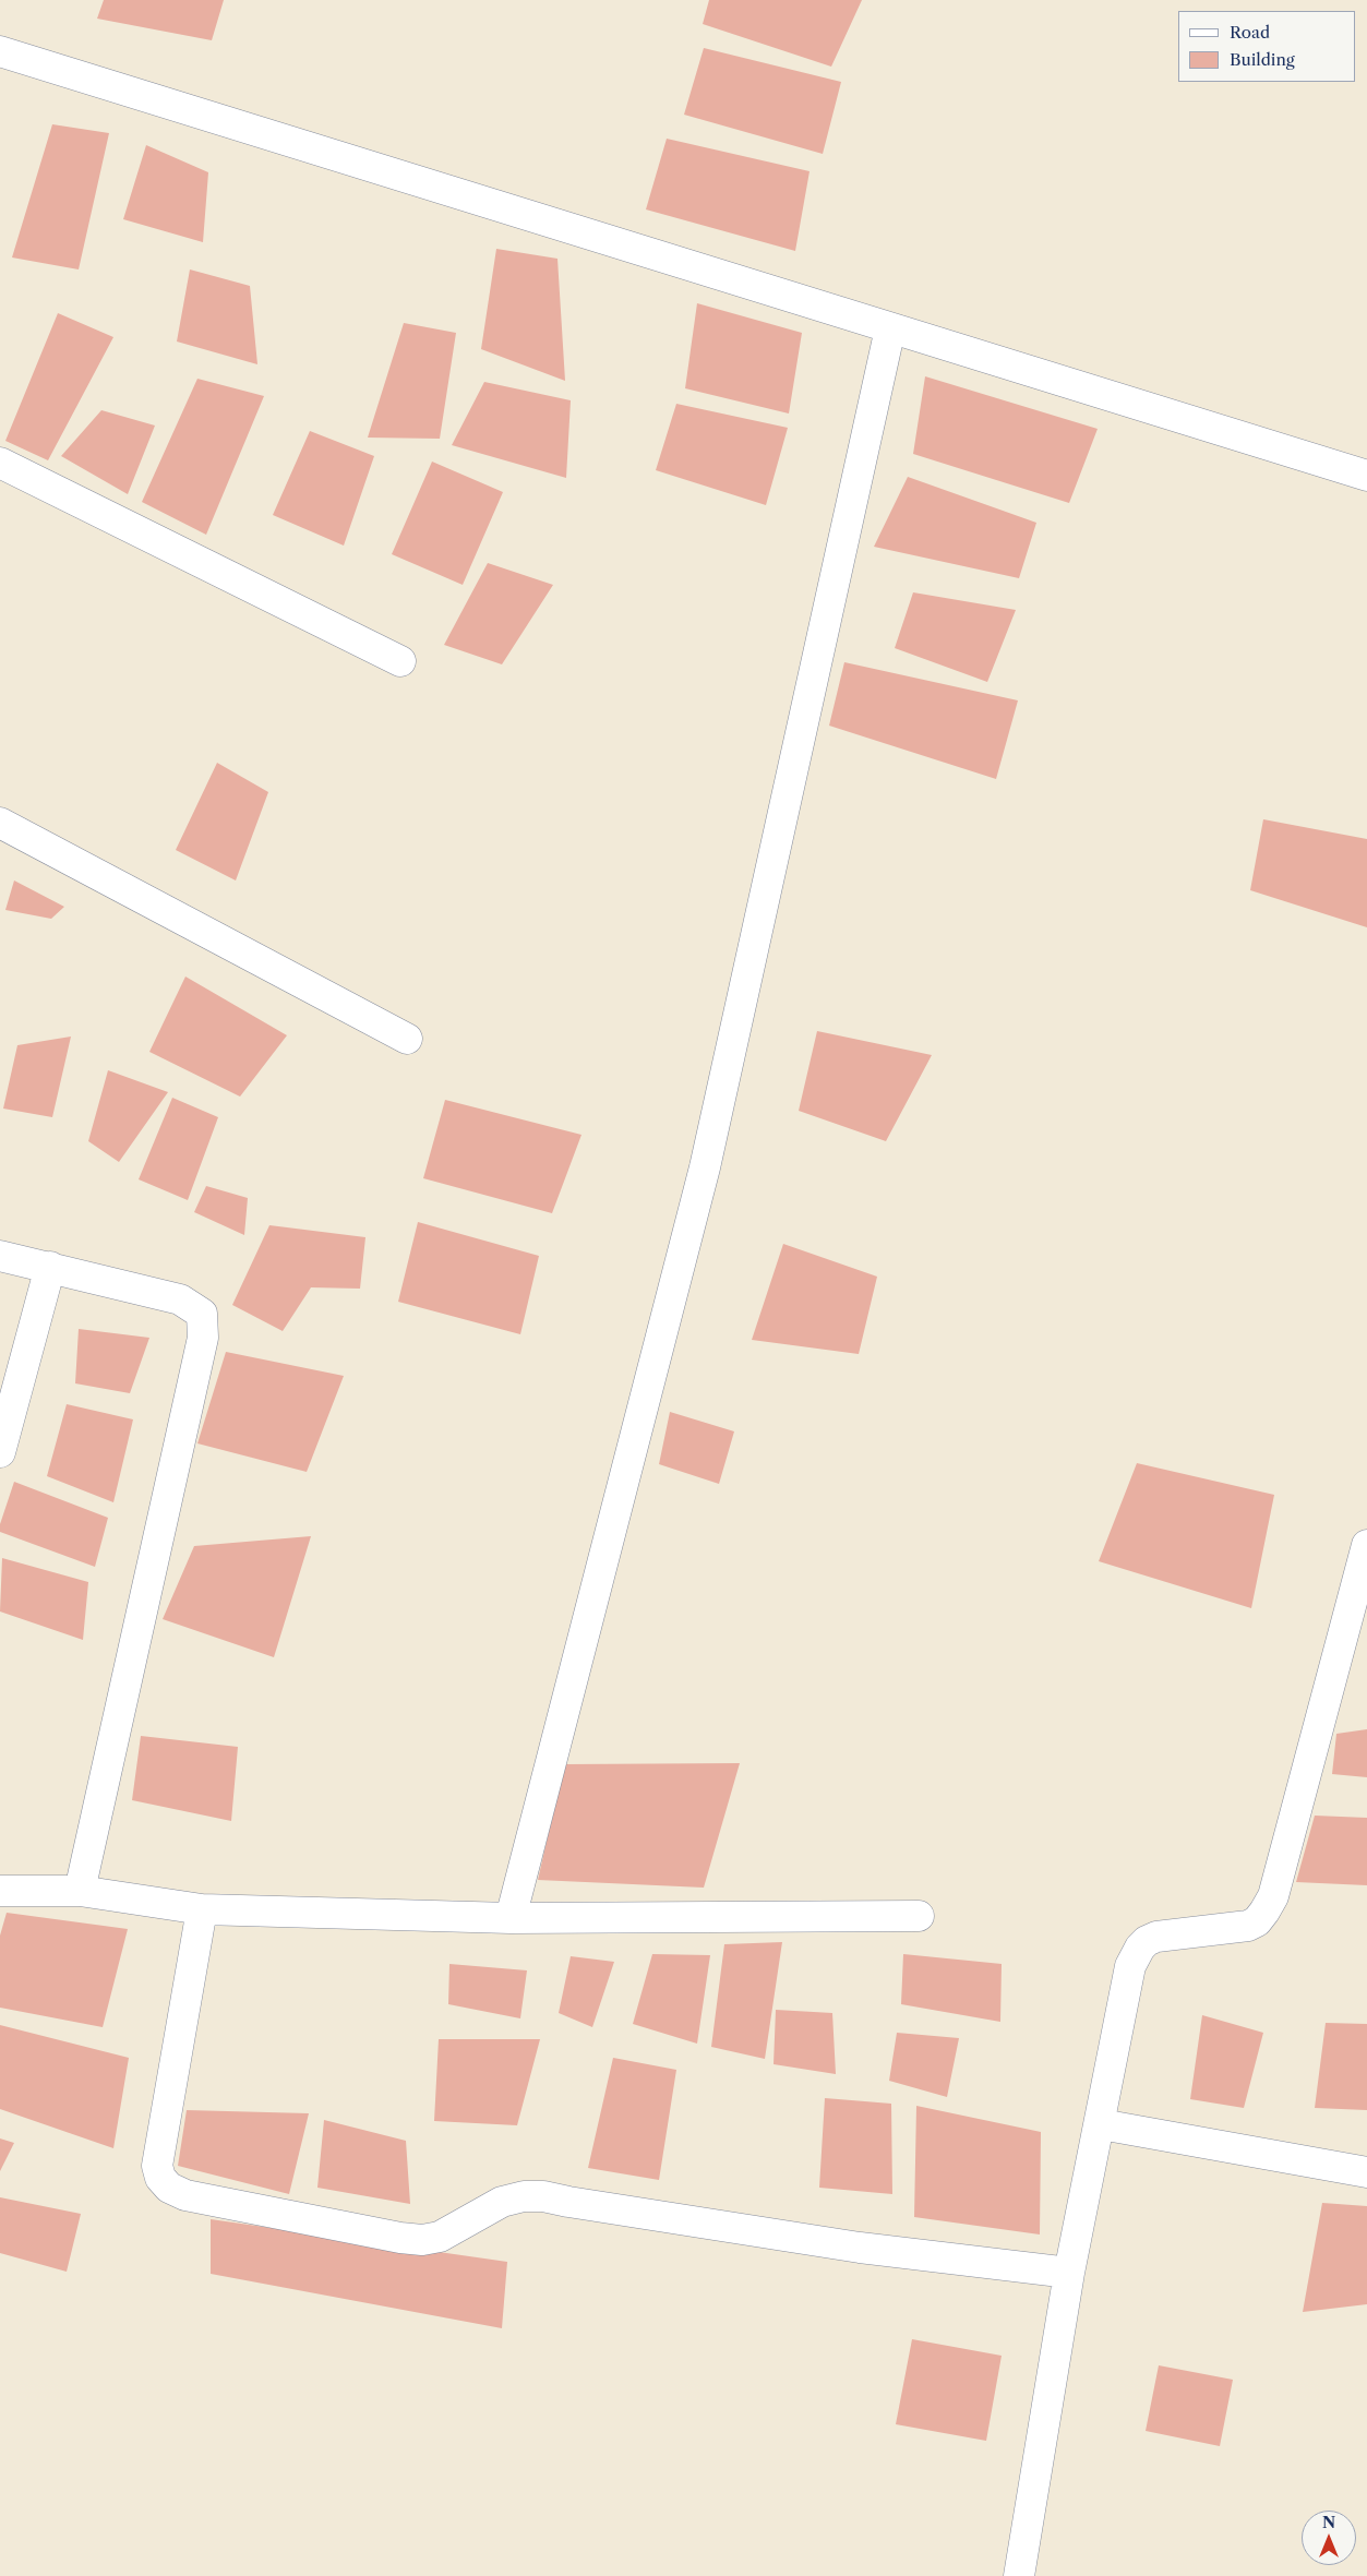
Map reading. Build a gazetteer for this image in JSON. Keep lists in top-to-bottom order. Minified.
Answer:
{"legend":["Road","Building"],"north":"top"}
